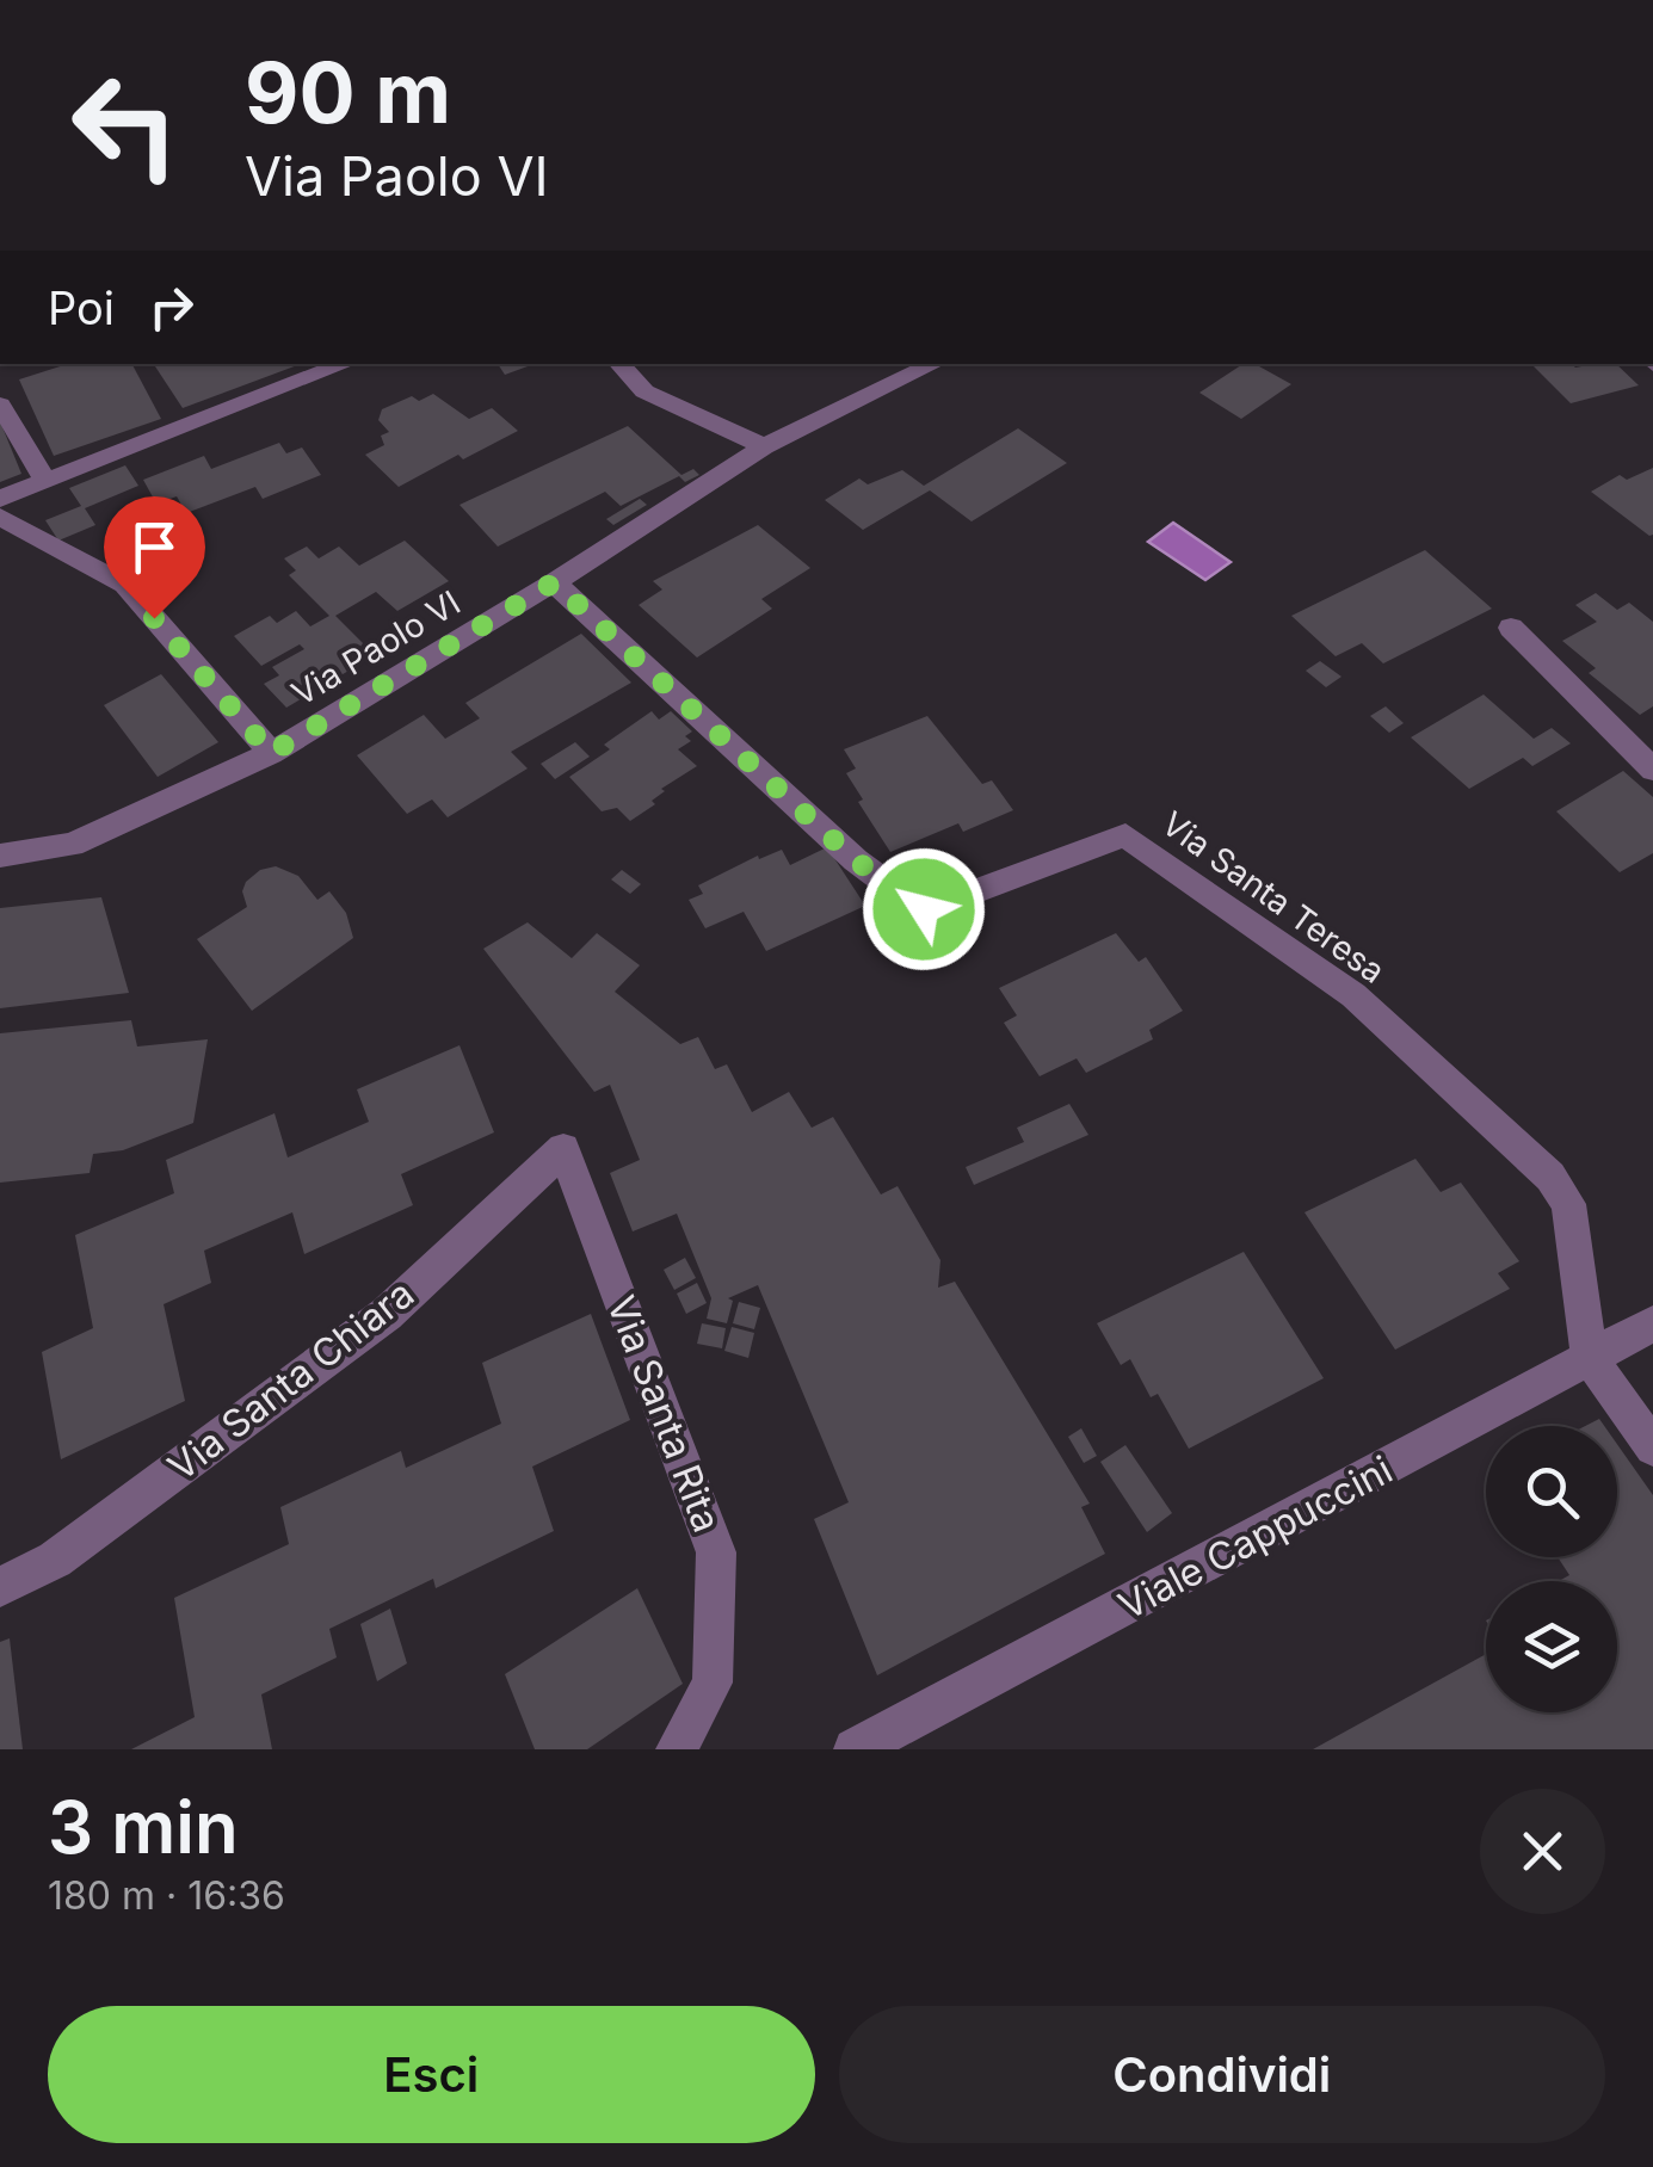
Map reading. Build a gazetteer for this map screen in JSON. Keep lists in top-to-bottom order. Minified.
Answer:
{"streets":{"street":["Via Paolo VI","Via Santa Teresa","Via Santa Chiara","Via Santa Rita","Viale Cappuccini"]},"crossings":[["Via Paolo VI","Via Santa Teresa"],["Via Santa Teresa","Viale Cappuccini"],["Via Santa Chiara","Via Santa Rita"]],"page":{"turn":["90 m","Via Paolo VI"],"then":"Poi","heading":["3 min","180 m · 16:36"],"buttons":["Esci","Condividi"]}}
